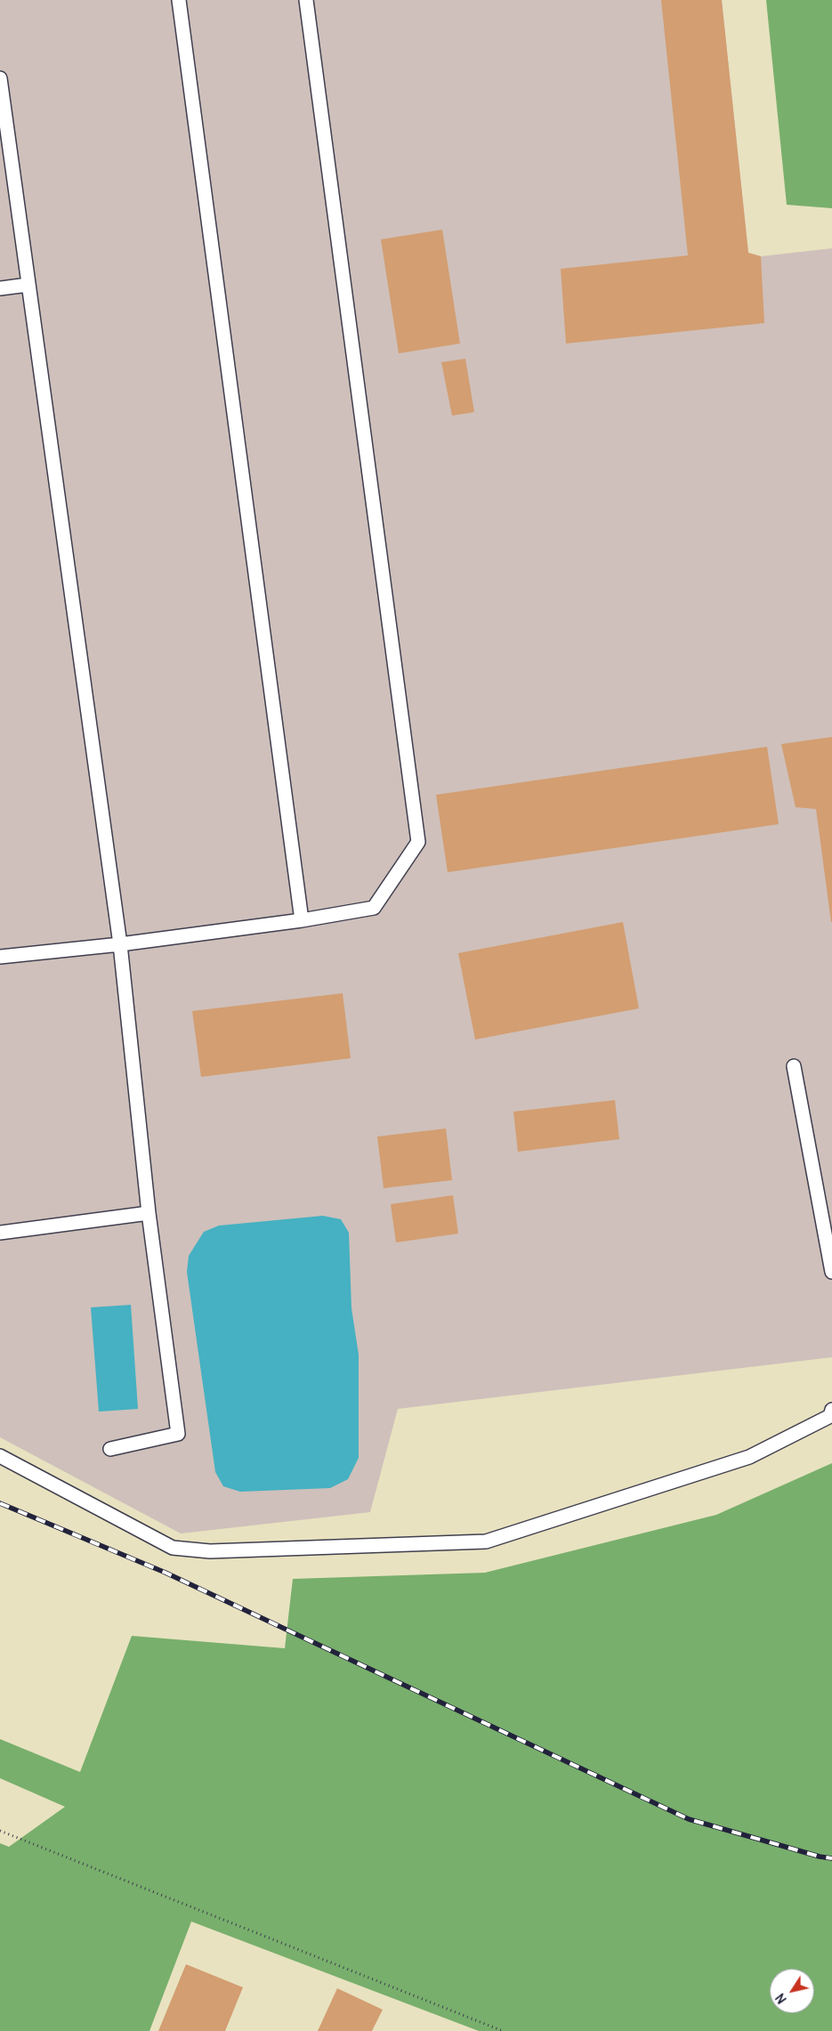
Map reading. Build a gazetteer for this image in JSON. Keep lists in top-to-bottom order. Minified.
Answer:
{"north":"bottom left"}
